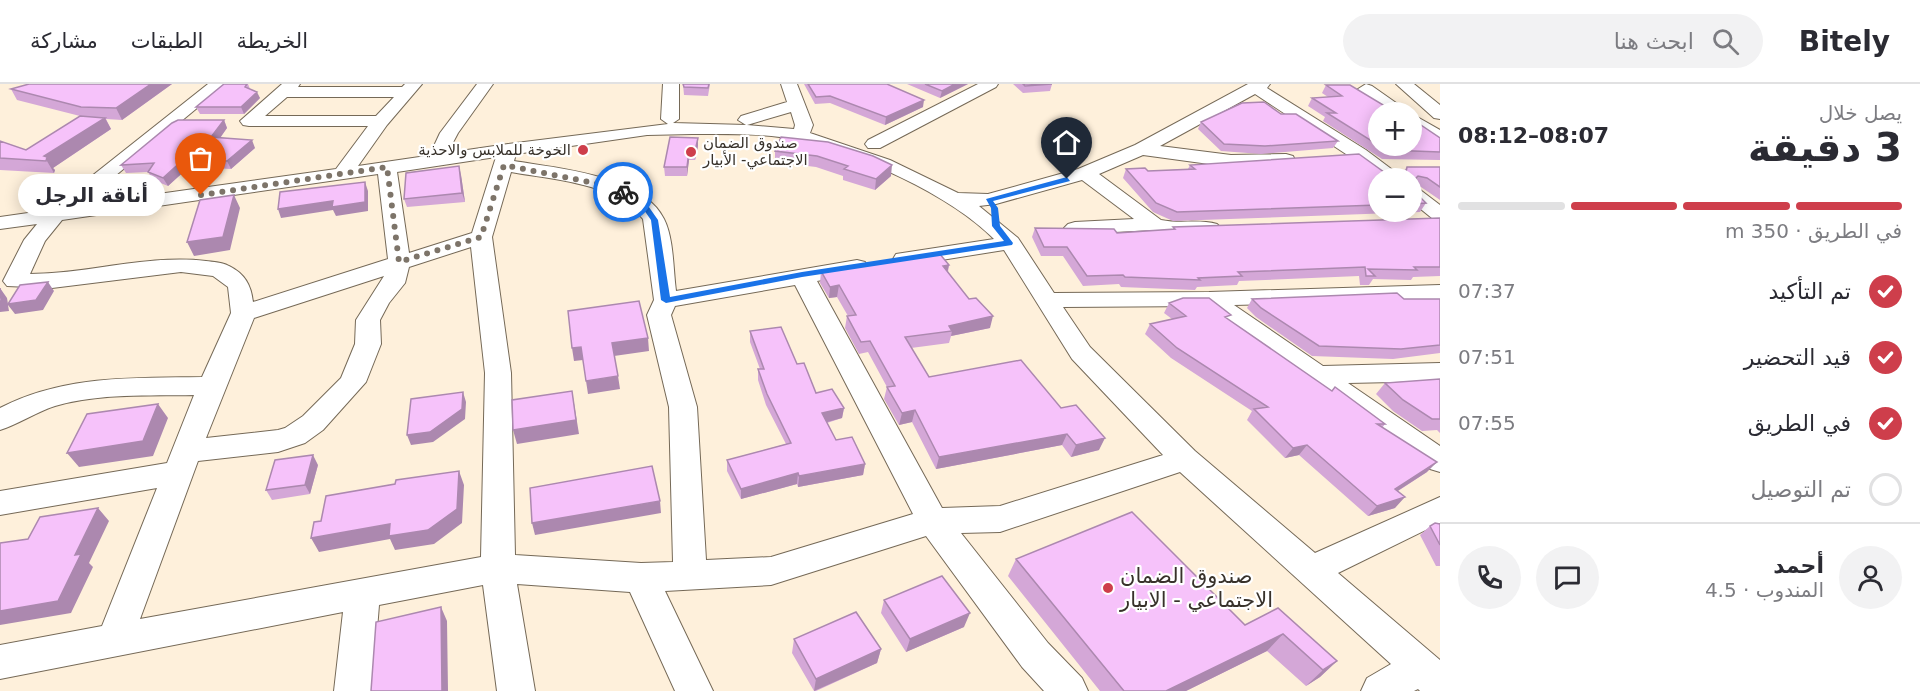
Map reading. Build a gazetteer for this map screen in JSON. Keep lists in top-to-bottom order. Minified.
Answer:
{"places":["الخوخة للملابس والاحذية","صندوق الضمان الاجتماعي- الأبيار","أناقة الرجل","صندوق الضمان الاجتماعي - الابيار"],"page":{"header":"Bitely","search":"ابحث هنا","nav":["الخريطة","الطبقات","مشاركة"],"heading":["3 دقيقة","يصل خلال","08:07–08:12"],"panel":["أحمد","المندوب · 4.5"],"map_buttons":["+","−"],"bubble":"أناقة الرجل","bar":"في الطريق · 350 m","list":[["تم التأكيد","07:37"],["قيد التحضير","07:51"],["في الطريق","07:55"],"تم التوصيل"]}}
